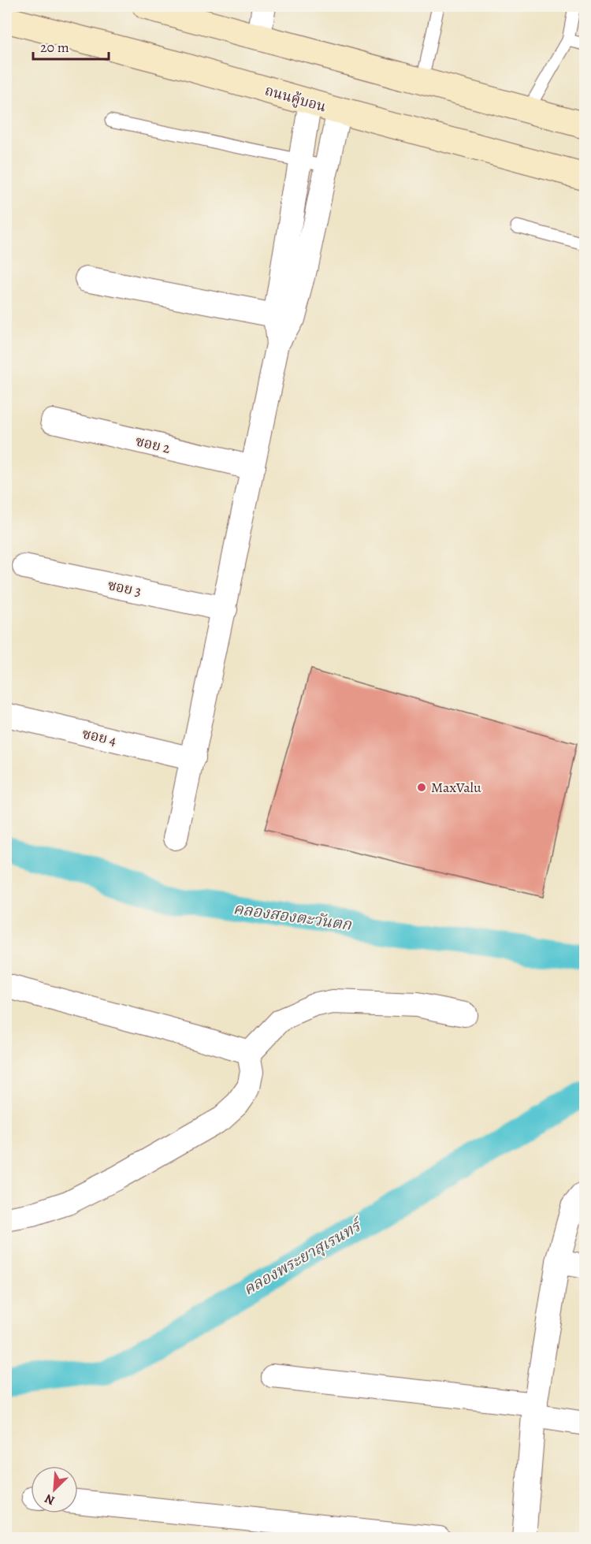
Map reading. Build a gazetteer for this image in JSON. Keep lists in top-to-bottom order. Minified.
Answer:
{"streets":{"main road":["ถนนคู้บอน"],"street":["ซอย 2","ซอย 3","ซอย 4"]},"water":["คลองสองตะวันตก","คลองพระยาสุเรนทร์"],"places":["MaxValu"],"scale_bar":"20 m","north":"bottom left"}
